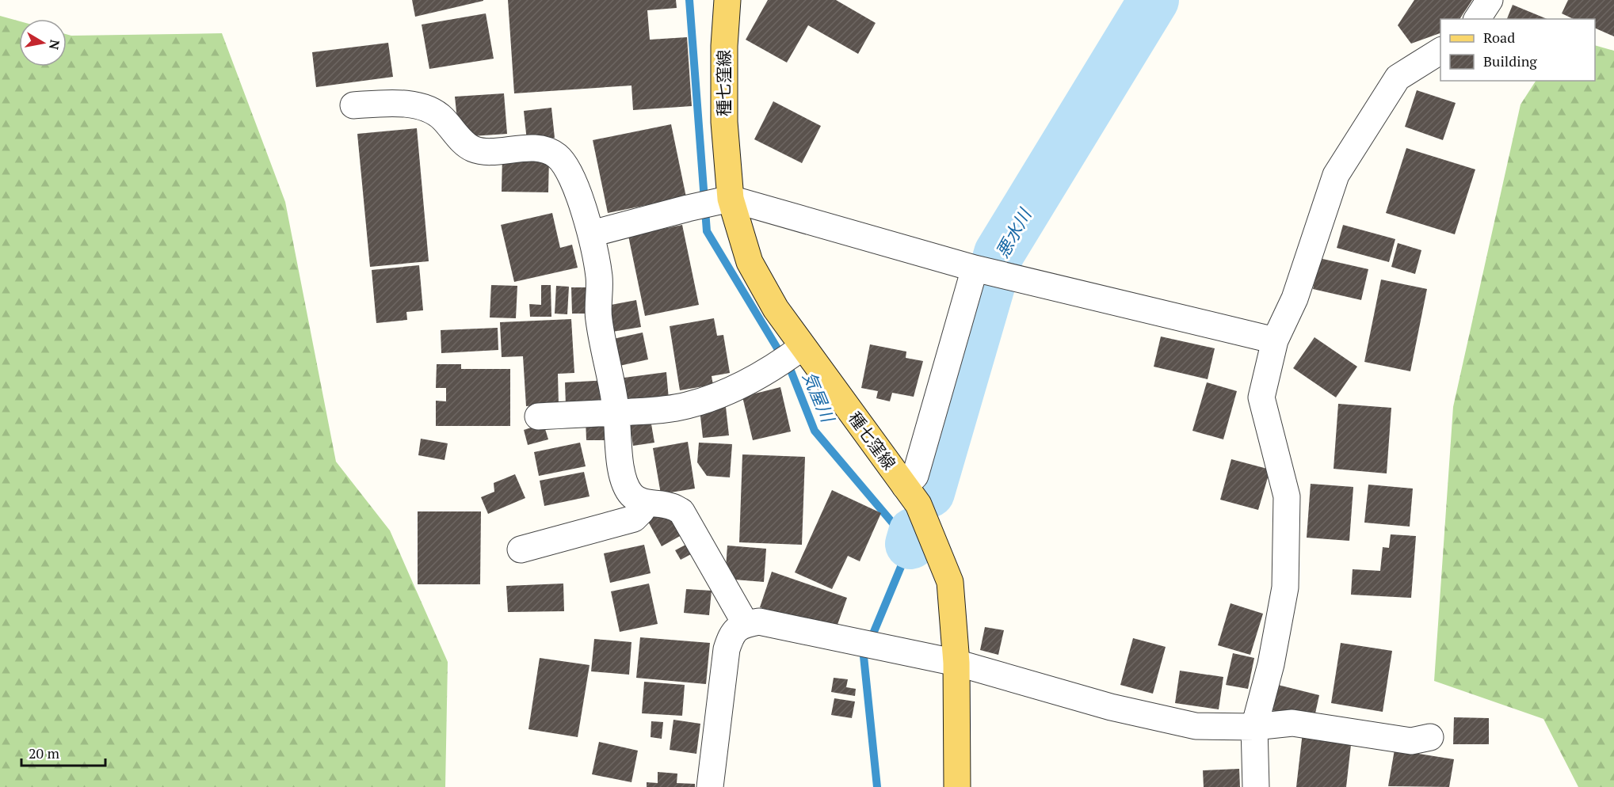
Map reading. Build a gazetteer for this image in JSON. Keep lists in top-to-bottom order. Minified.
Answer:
{"streets":{"main road":["種七窪線"]},"water":["悪水川","気屋川"],"legend":["Road","Building"],"scale_bar":"20 m","north":"right"}
